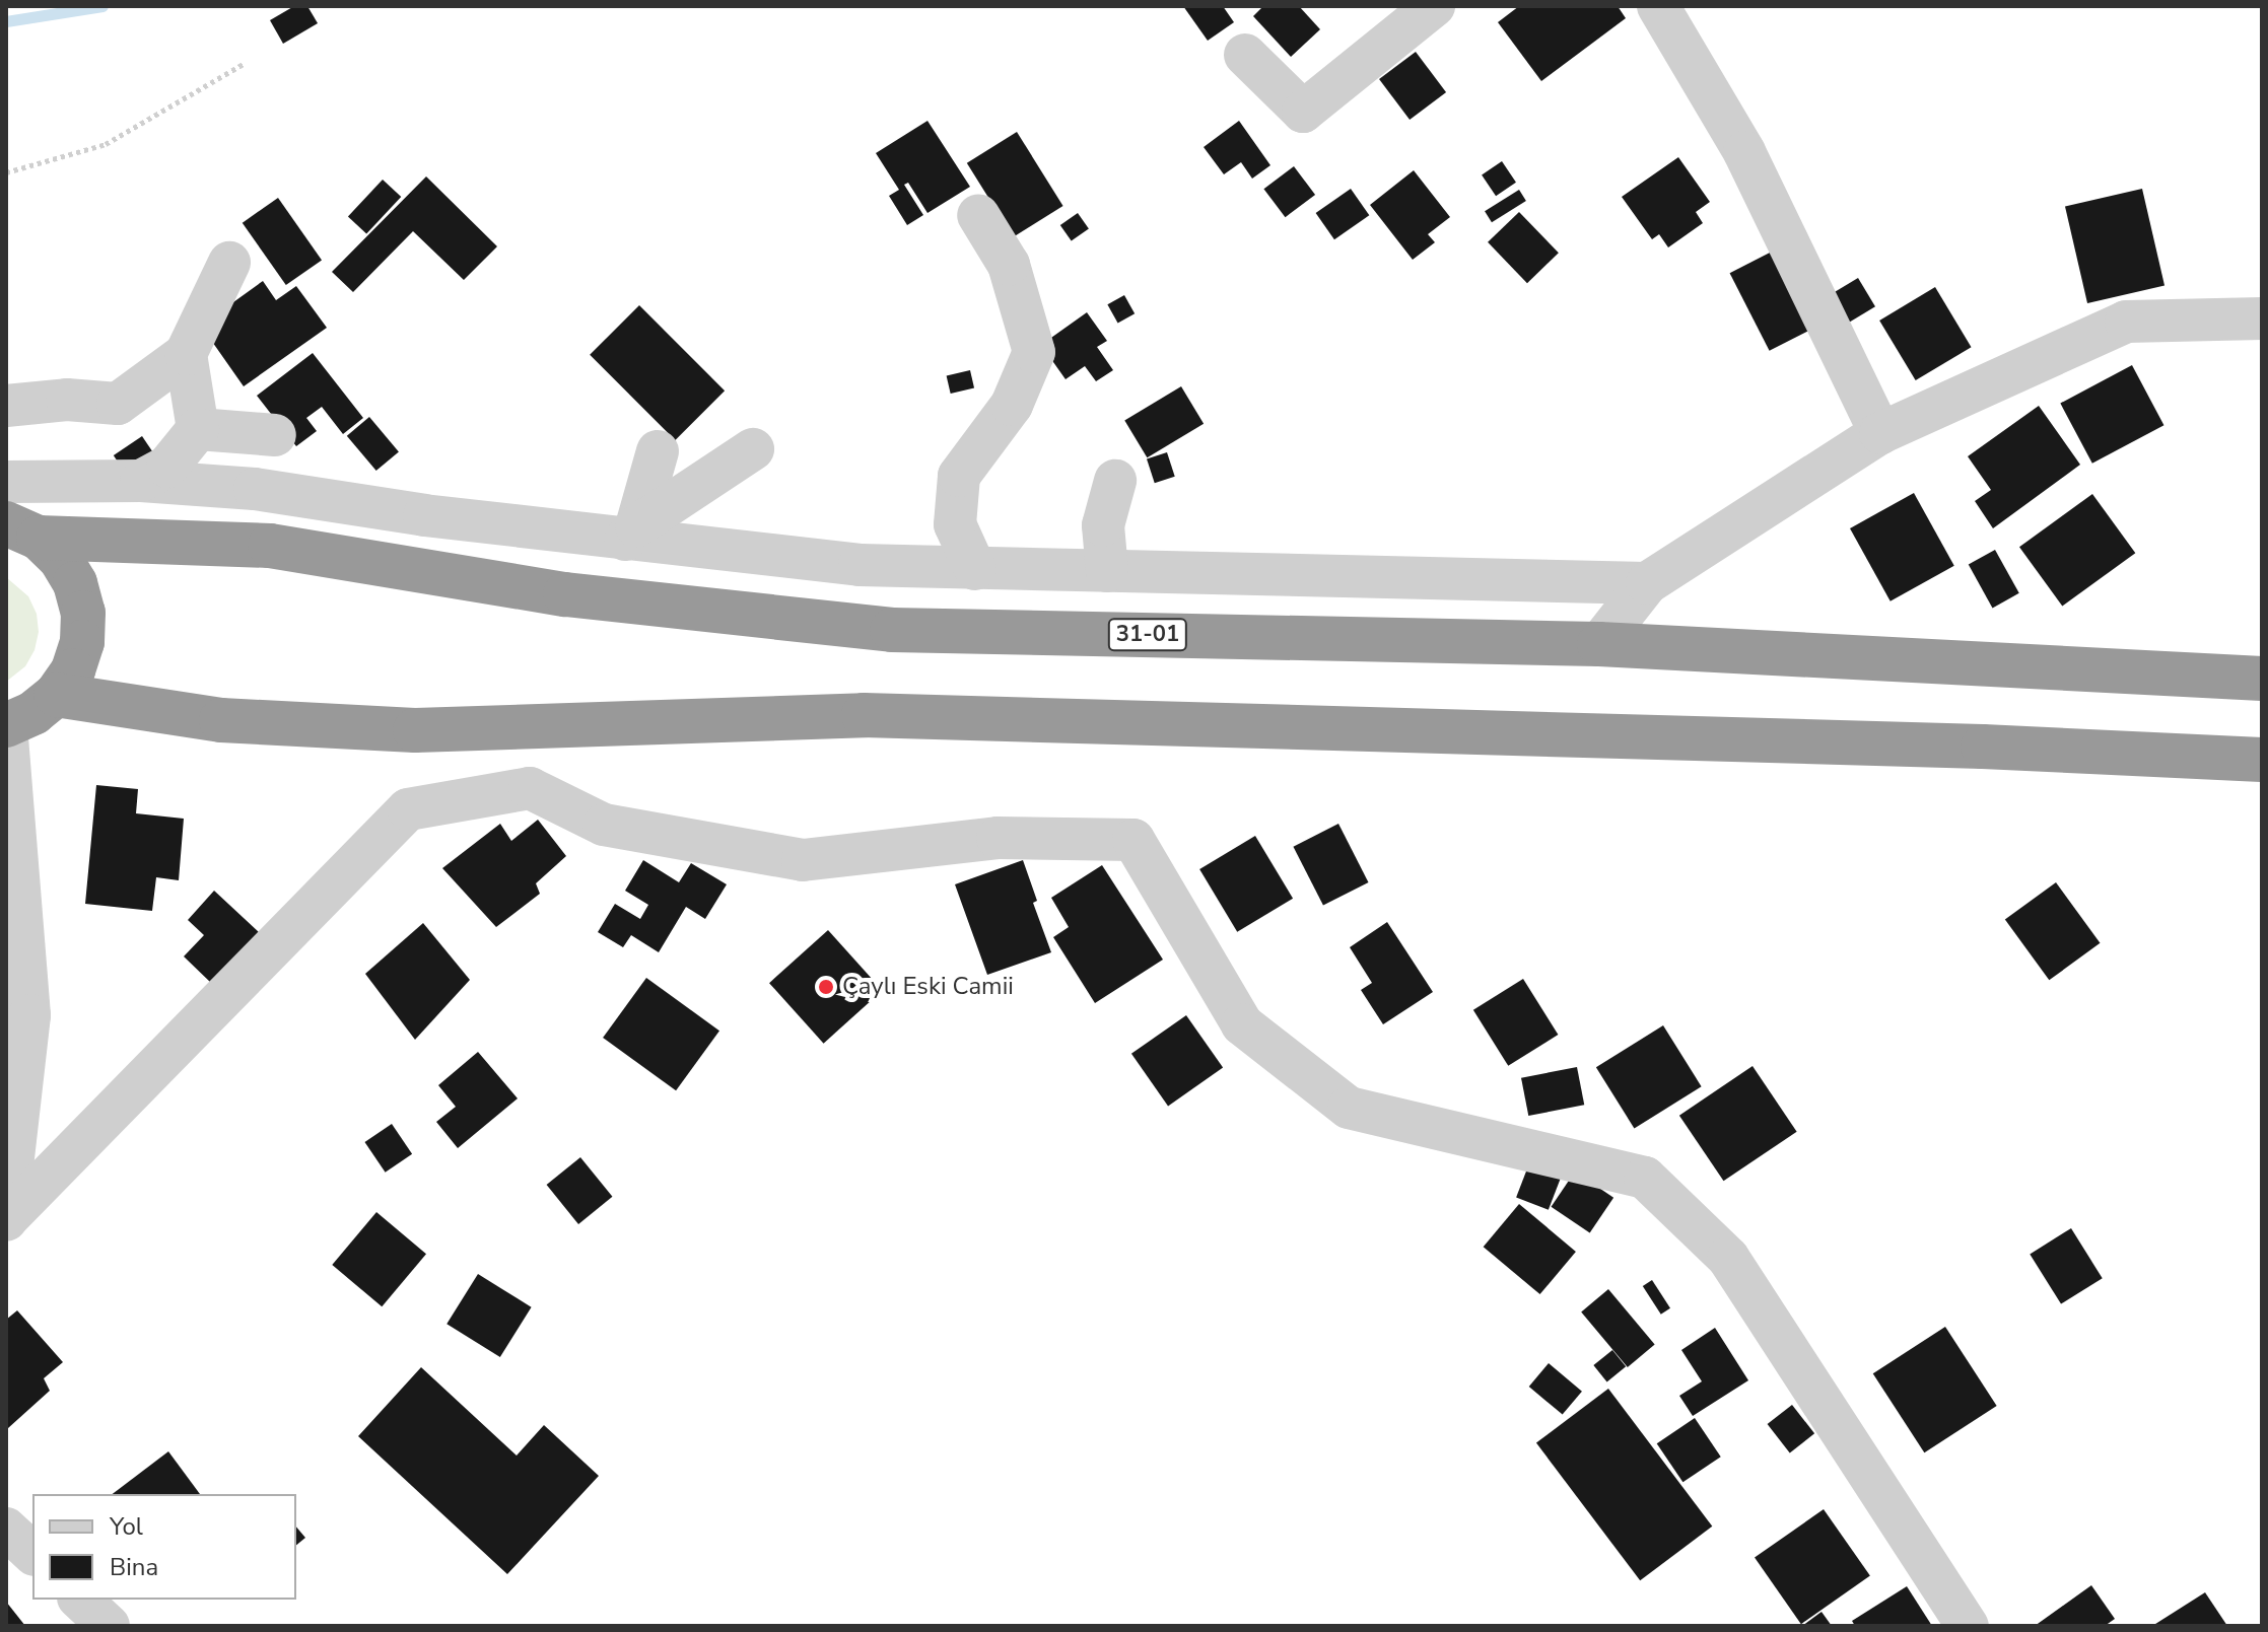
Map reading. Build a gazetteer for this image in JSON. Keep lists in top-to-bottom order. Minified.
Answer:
{"streets":{"highway":["31-01"]},"places":["Çaylı Eski Camii"],"legend":["Yol","Bina"]}
